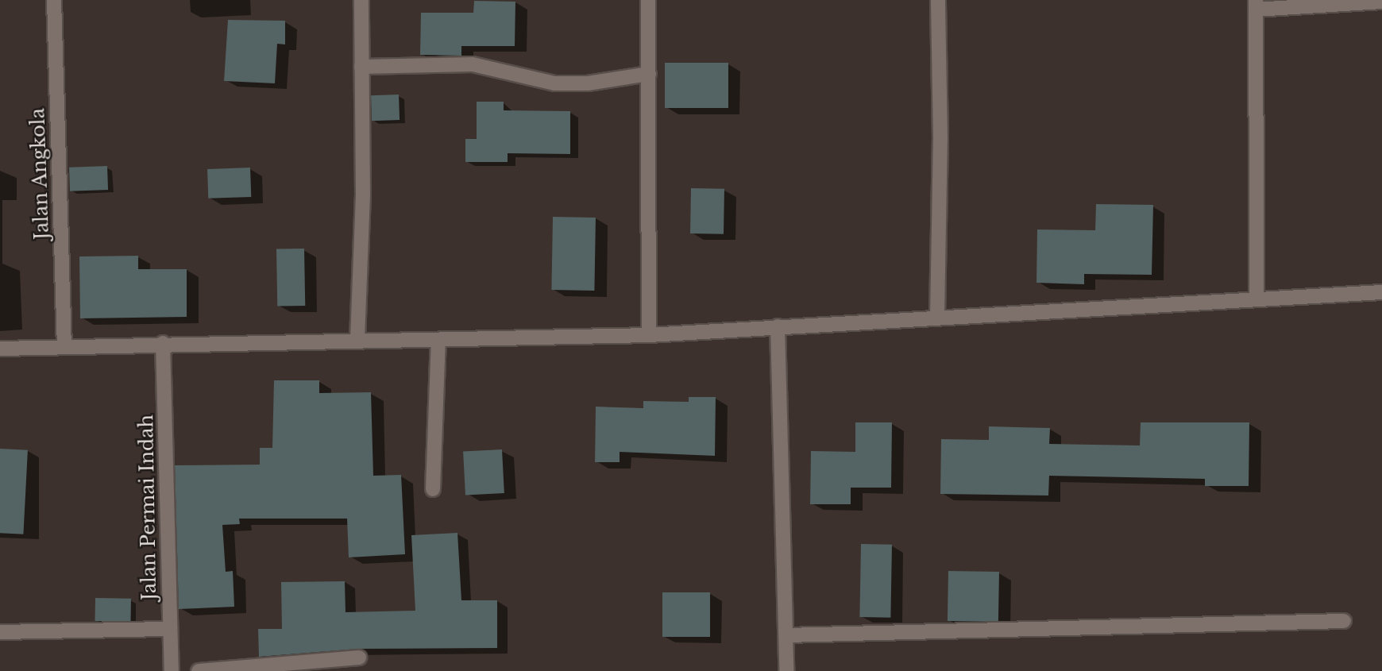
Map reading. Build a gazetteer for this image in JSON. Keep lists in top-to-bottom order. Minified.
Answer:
{"streets":{"street":["Jalan Angkola","Jalan Permai Indah"]}}
